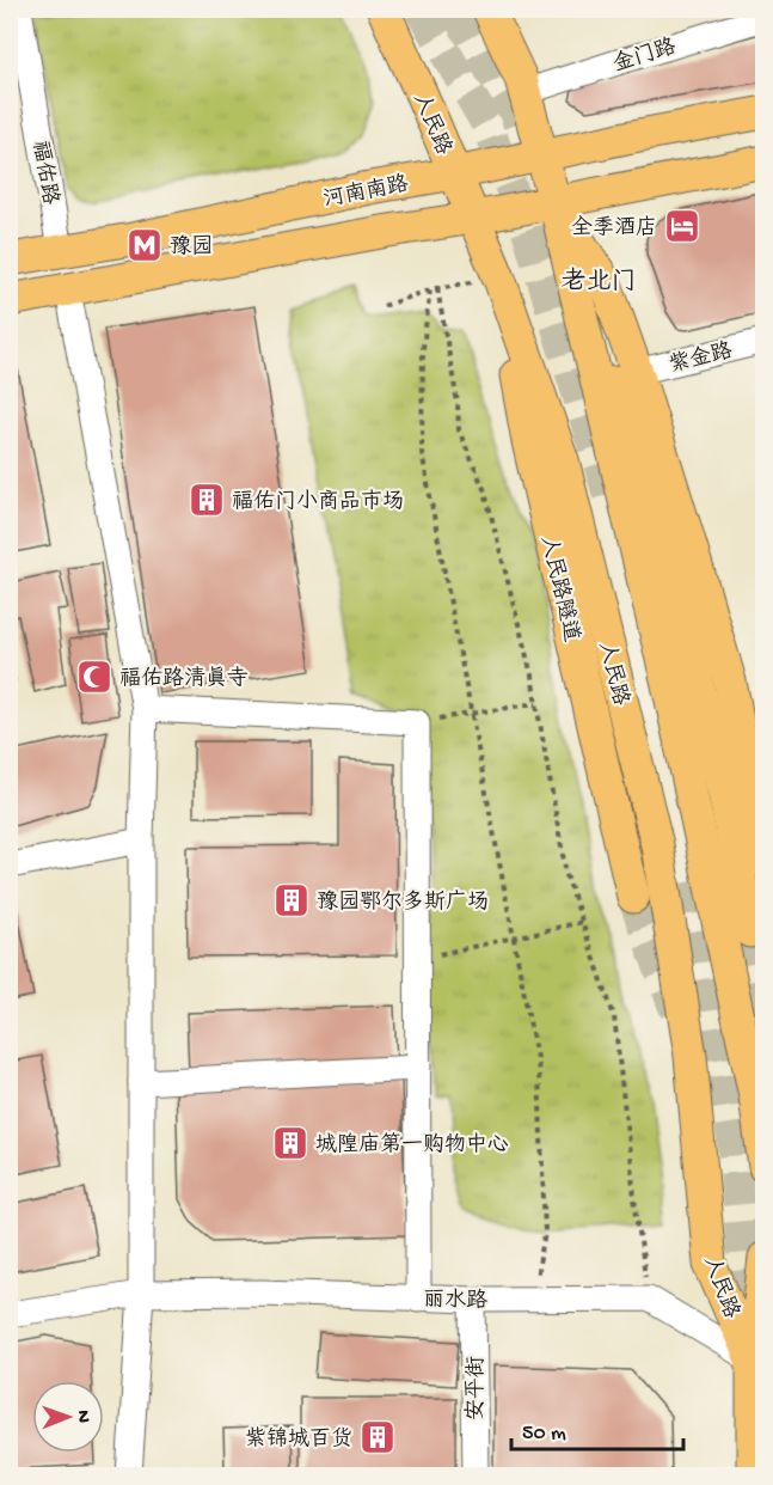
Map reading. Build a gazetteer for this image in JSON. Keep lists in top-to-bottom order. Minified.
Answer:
{"streets":{"main road":["人民路","河南南路","人民路隧道"],"street":["金门路","福佑路","紫金路","丽水路","安平街"]},"crossings":[["人民路","河南南路"],["人民路","人民路隧道"],["福佑路","河南南路"],["丽水路","安平街"]],"districts":["老北门"],"places":{"hotel":["全季酒店"],"metro station":["豫园"],"building":["福佑门小商品市场","豫园鄂尔多斯广场","城隍庙第一购物中心","紫锦城百货"],"mosque":["福佑路清真寺"]},"scale_bar":"50 m","north":"right"}
